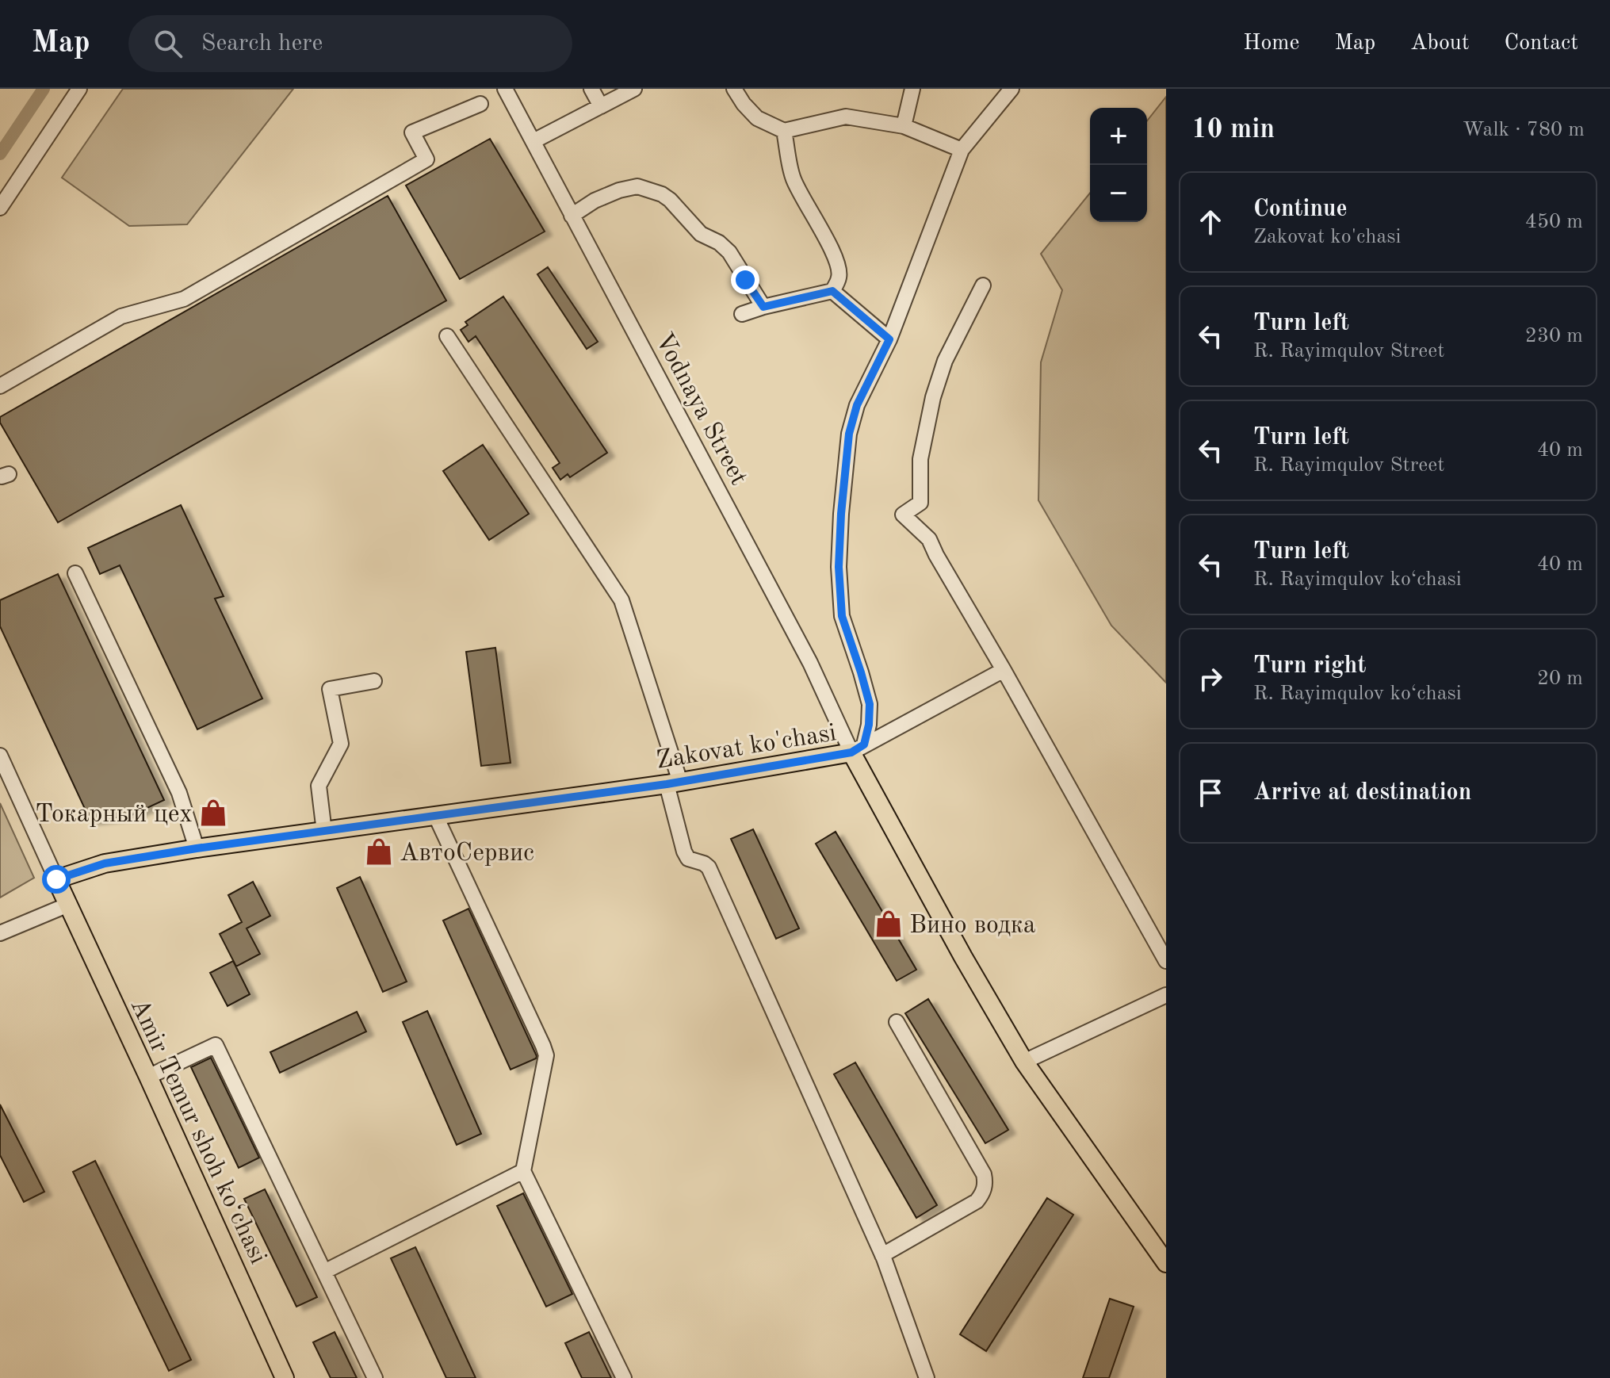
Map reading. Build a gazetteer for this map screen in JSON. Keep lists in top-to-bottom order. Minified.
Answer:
{"streets":{"main road":["Zakovat ko'chasi","Amir Temur shoh ko‘chasi"],"street":["Vodnaya Street"]},"crossings":[["Vodnaya Street","Zakovat ko'chasi"],["Zakovat ko'chasi","Amir Temur shoh ko‘chasi"]],"places":{"shop":["Токарный цех","АвтоСервис","Вино водка"]},"page":{"header":"Map","search":"Search here","nav":["Home","Map","About","Contact"],"heading":["10 min","Walk · 780 m"],"map_buttons":["+","−"],"list":[["Continue","Zakovat ko'chasi","450 m"],["Turn left","R. Rayimqulov Street","230 m"],["Turn left","R. Rayimqulov Street","40 m"],["Turn left","R. Rayimqulov ko‘chasi","40 m"],["Turn right","R. Rayimqulov ko‘chasi","20 m"],"Arrive at destination"]}}
